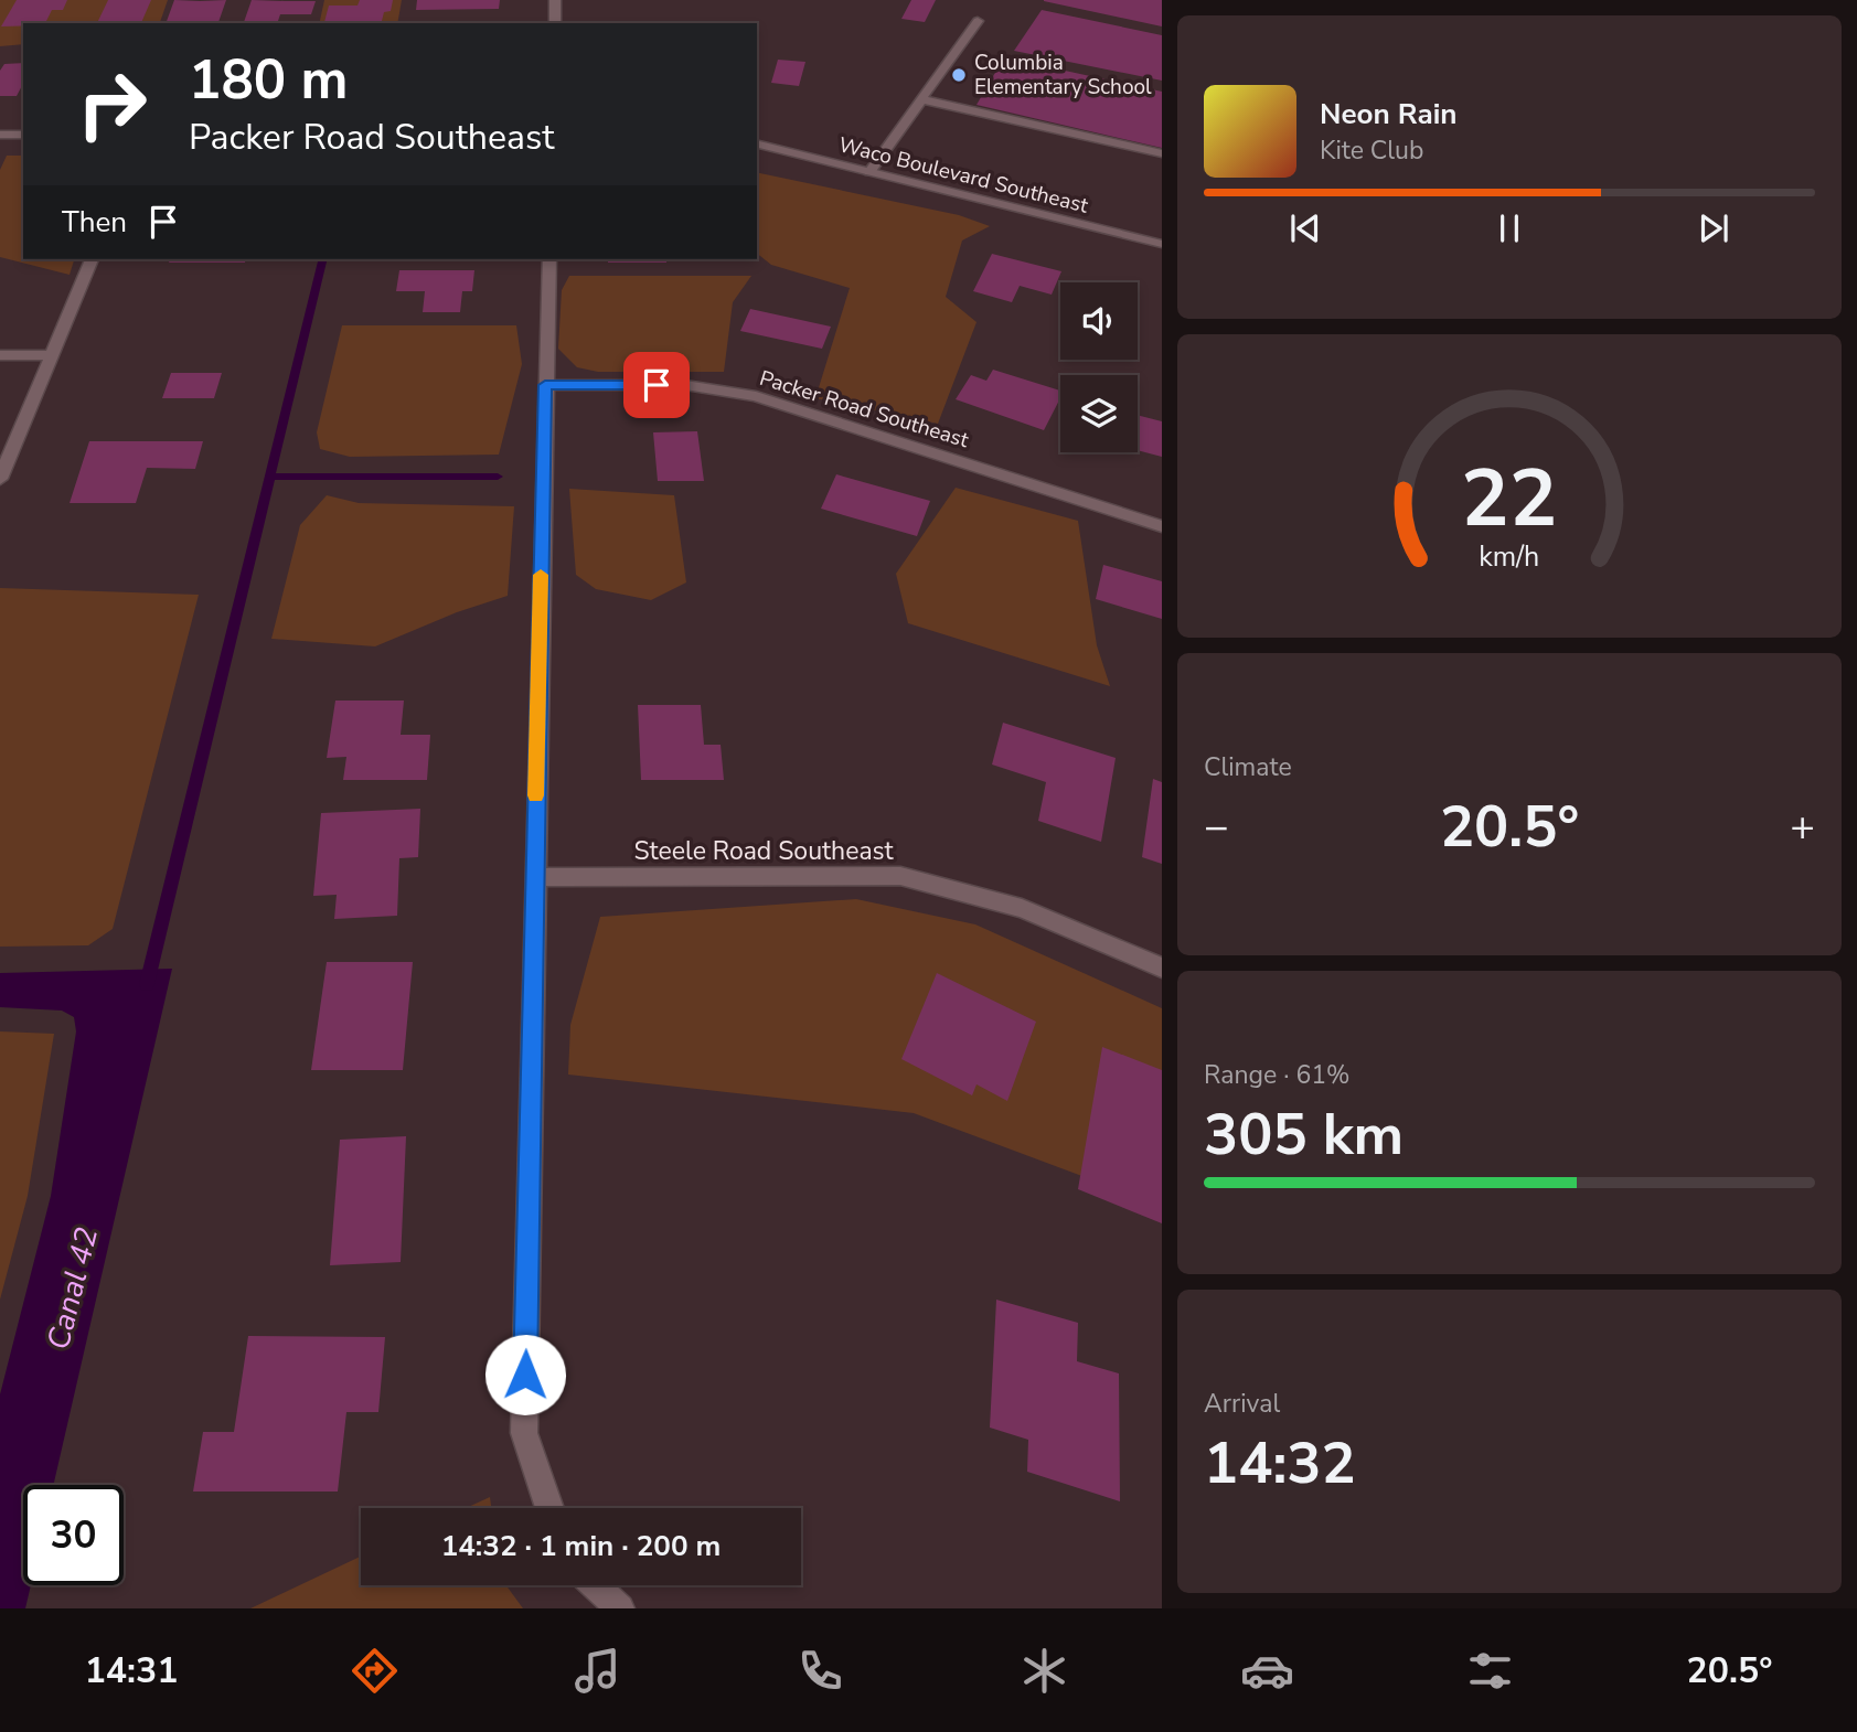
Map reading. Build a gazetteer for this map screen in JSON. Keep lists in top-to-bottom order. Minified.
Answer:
{"streets":{"street":["Waco Boulevard Southeast","Packer Road Southeast","Steele Road Southeast"]},"water":["Canal 42"],"places":["Columbia Elementary School"],"page":{"turn":["180 m","Packer Road Southeast"],"song":["Neon Rain","Kite Club"],"then":"Then","tile":["Climate",["Range · 61%","305 km"],["Arrival","14:32"]],"heat":["−","20.5°","+"],"limit":"30","trip":"14:32 · 1 min · 200 m","tabs":["14:31","20.5°"],"gauge":["22","km/h"]}}
